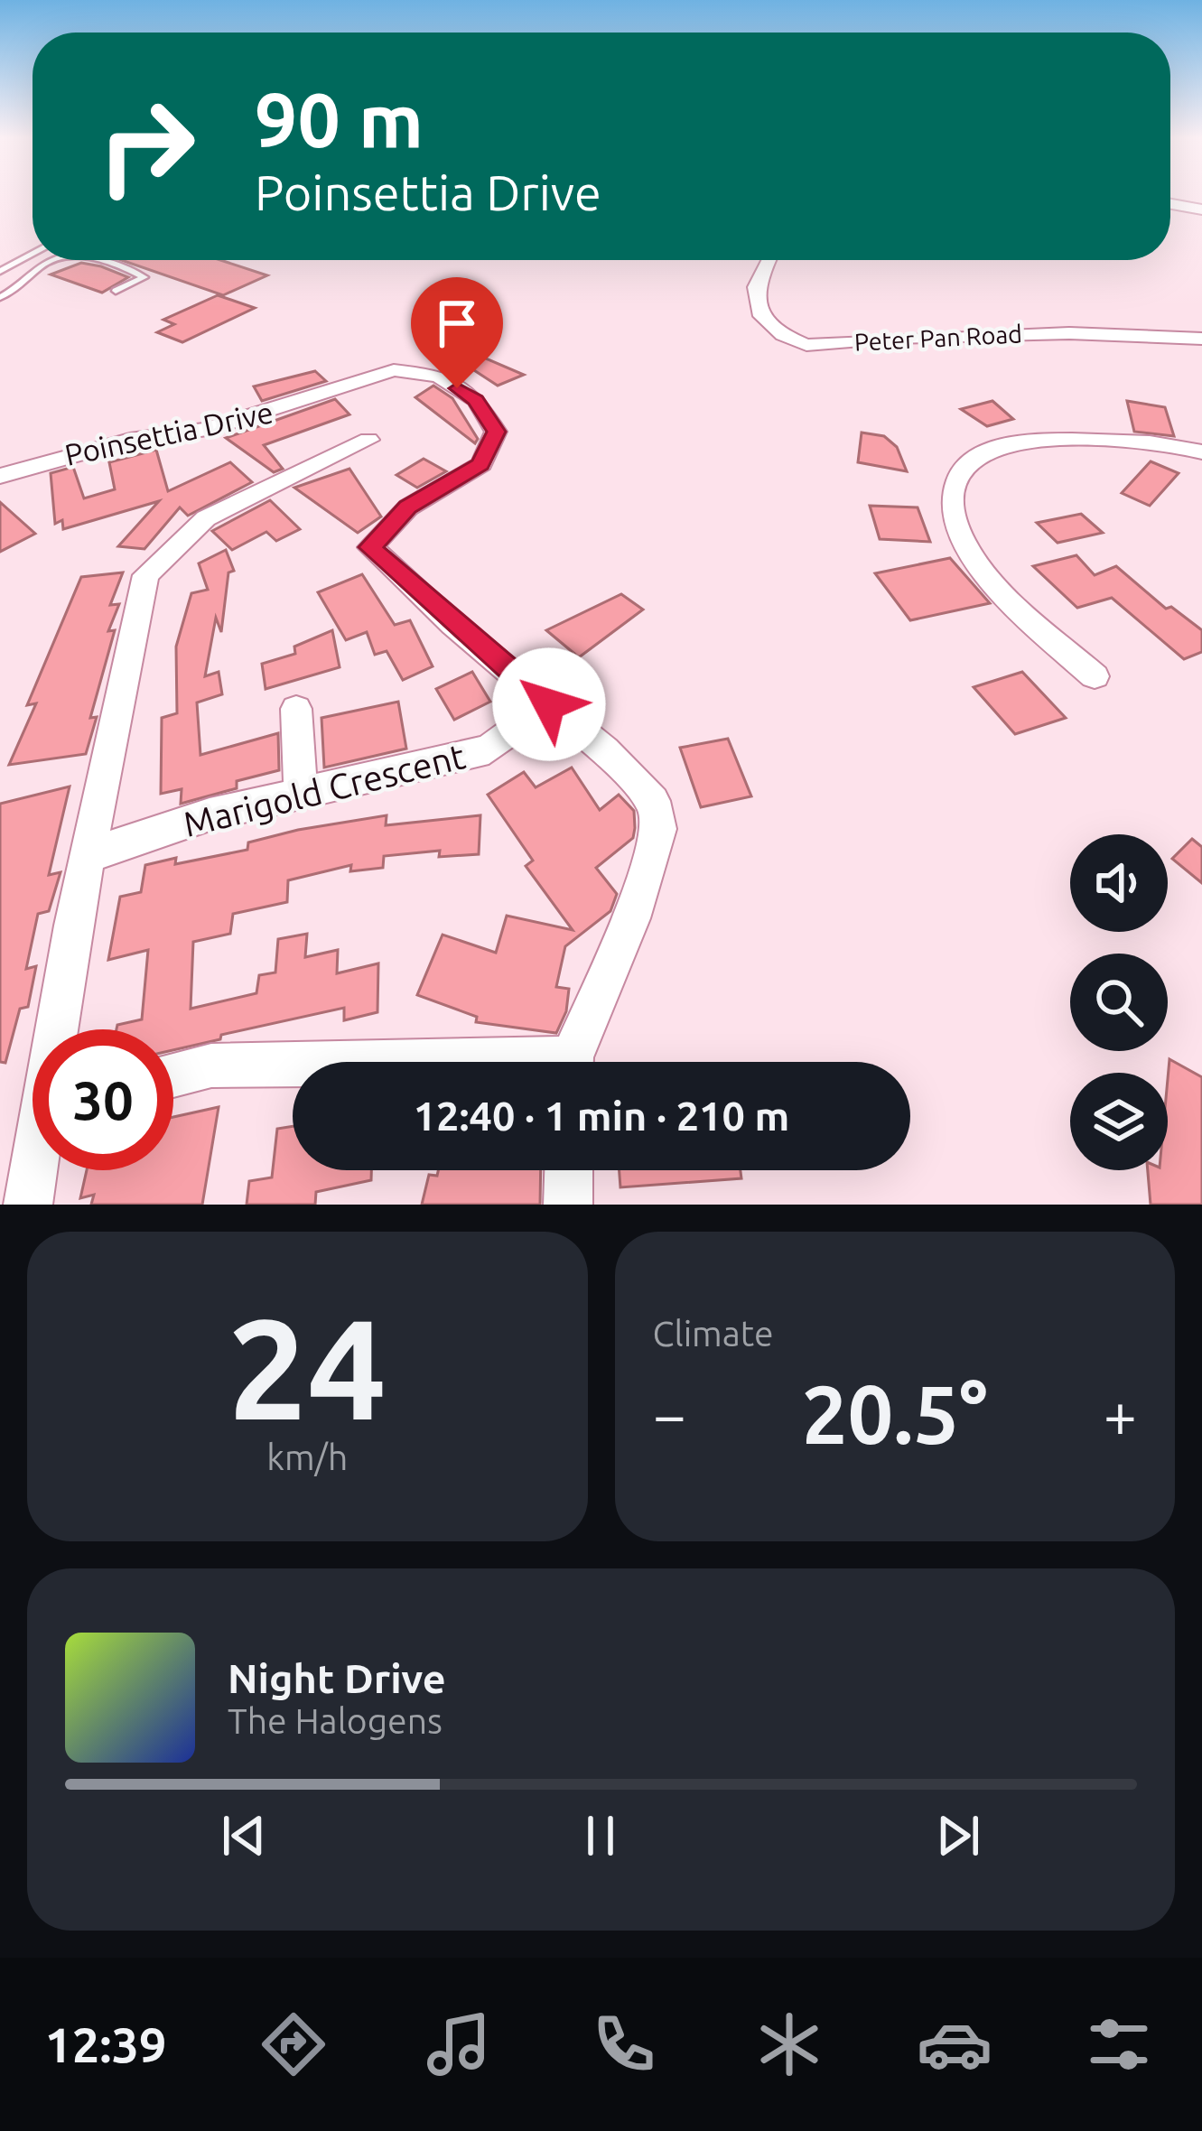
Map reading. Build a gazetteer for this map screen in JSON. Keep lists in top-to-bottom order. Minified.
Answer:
{"streets":{"street":["Peter Pan Road","Poinsettia Drive","Marigold Crescent"]},"crossings":[["Poinsettia Drive","Marigold Crescent"]],"page":{"turn":["90 m","Poinsettia Drive"],"limit":"30","trip":"12:40 · 1 min · 210 m","tile":[["24","km/h"],"Climate"],"heat":["−","20.5°","+"],"song":["Night Drive","The Halogens"],"tabs":"12:39"}}
